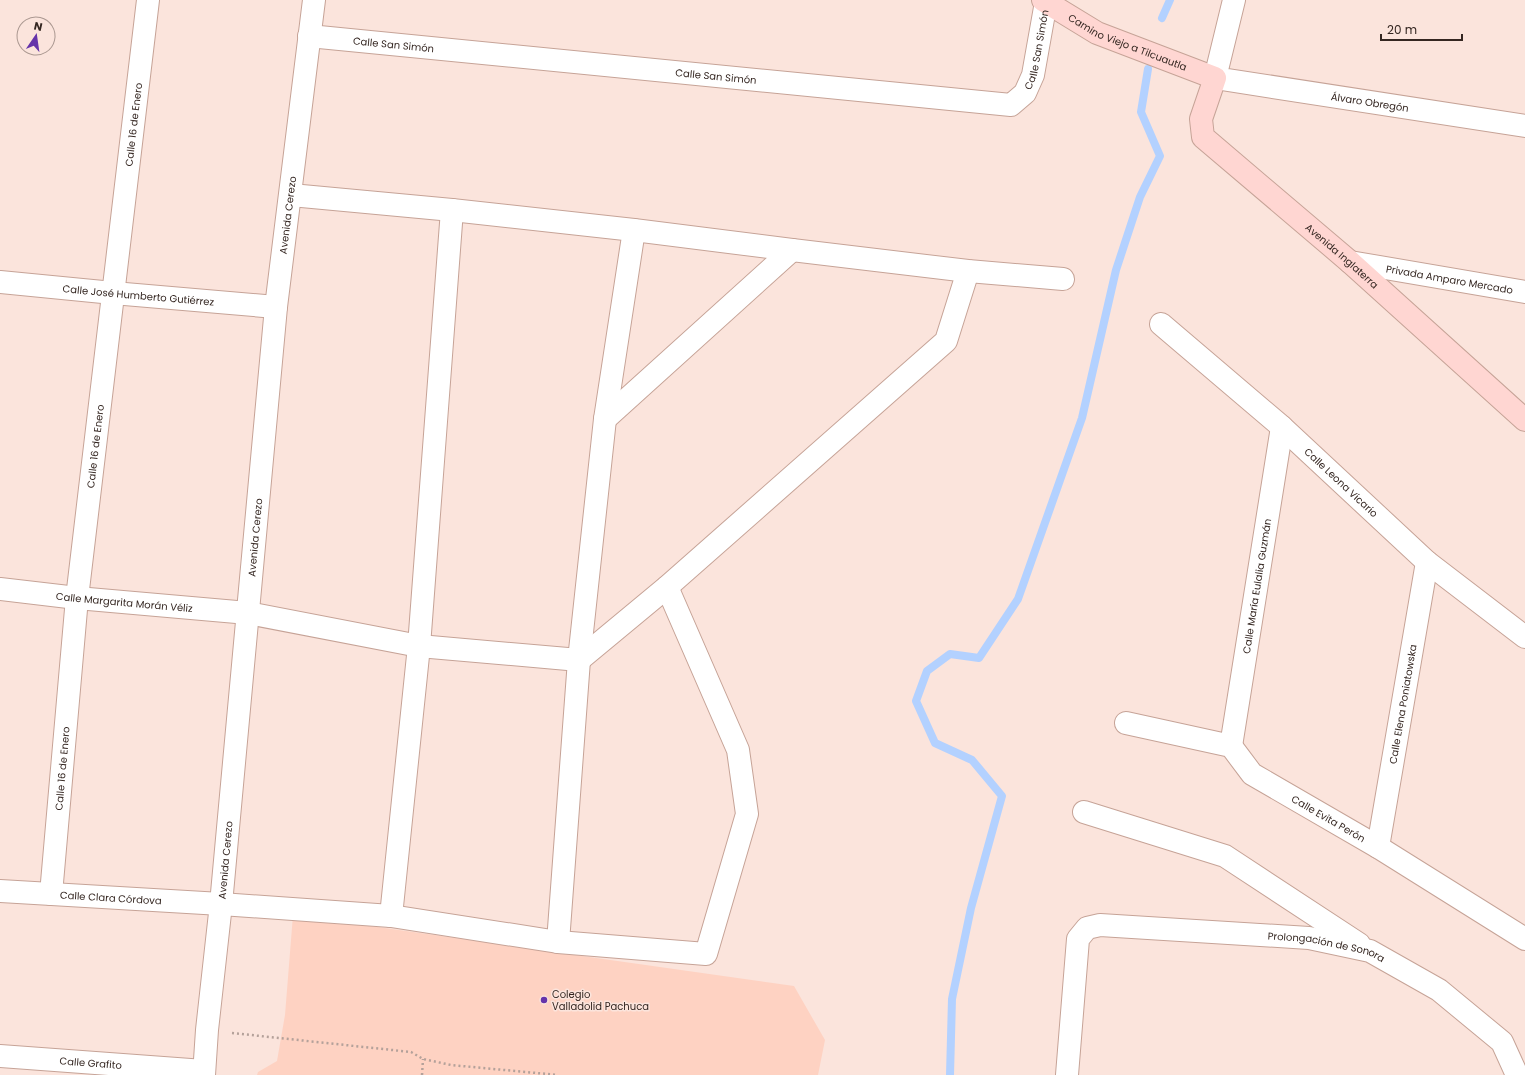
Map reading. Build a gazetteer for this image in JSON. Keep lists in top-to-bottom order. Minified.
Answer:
{"streets":{"street":["Camino Viejo a Tilcuautla","Calle San Simón","Álvaro Obregón","Calle 16 de Enero","Avenida Cerezo","Avenida Inglaterra","Privada Amparo Mercado","Calle José Humberto Gutiérrez","Calle Leona Vicario","Calle María Eulalia Guzmán","Calle Margarita Morán Véliz","Calle Elena Poniatowska","Calle Evita Perón","Calle Clara Córdova","Prolongación de Sonora","Calle Grafito"]},"crossings":[["Camino Viejo a Tilcuautla","Calle San Simón"],["Camino Viejo a Tilcuautla","Álvaro Obregón"],["Camino Viejo a Tilcuautla","Avenida Inglaterra"],["Calle San Simón","Avenida Cerezo"],["Álvaro Obregón","Avenida Inglaterra"],["Calle 16 de Enero","Calle José Humberto Gutiérrez"],["Calle 16 de Enero","Calle Margarita Morán Véliz"],["Calle 16 de Enero","Calle Clara Córdova"],["Avenida Cerezo","Calle José Humberto Gutiérrez"],["Avenida Cerezo","Calle Margarita Morán Véliz"],["Avenida Cerezo","Calle Clara Córdova"],["Avenida Cerezo","Calle Grafito"],["Avenida Inglaterra","Privada Amparo Mercado"],["Calle Leona Vicario","Calle María Eulalia Guzmán"],["Calle Leona Vicario","Calle Elena Poniatowska"],["Calle María Eulalia Guzmán","Calle Evita Perón"],["Calle Elena Poniatowska","Calle Evita Perón"]],"places":["Colegio Valladolid Pachuca"],"scale_bar":"20 m","north":"top"}
